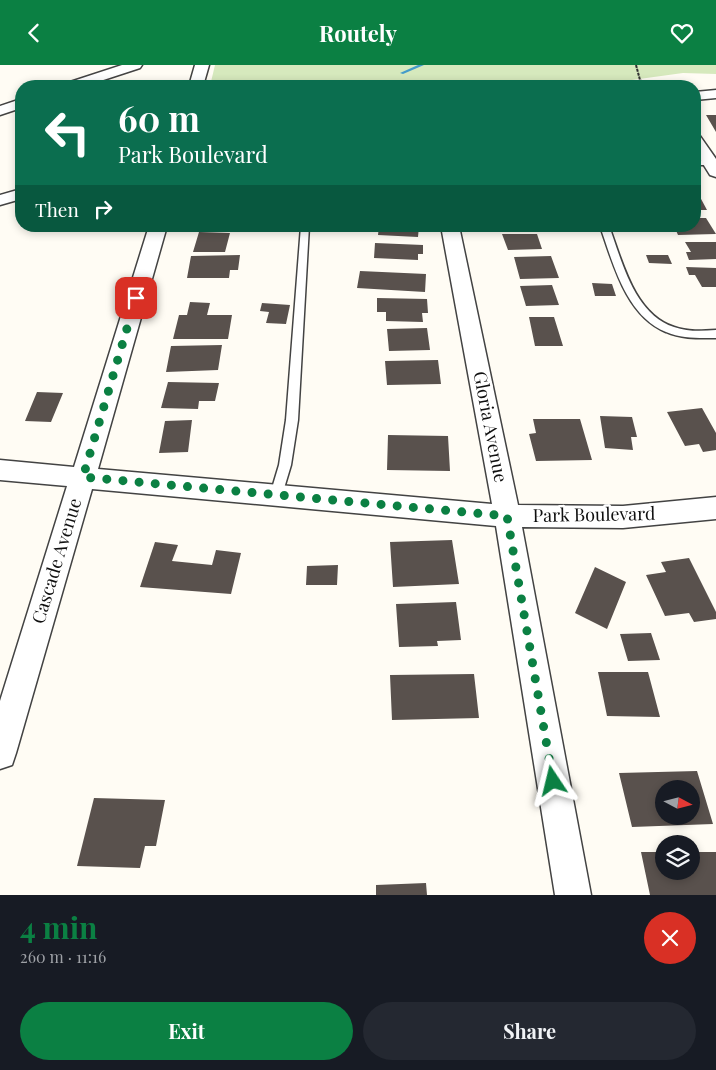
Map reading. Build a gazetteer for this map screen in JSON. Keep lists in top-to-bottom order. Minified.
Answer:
{"streets":{"street":["Gloria Avenue","Park Boulevard","Cascade Avenue"]},"crossings":[["Gloria Avenue","Park Boulevard"],["Park Boulevard","Cascade Avenue"]],"north":"right","page":{"header":"Routely","turn":["60 m","Park Boulevard"],"then":"Then","heading":["4 min","260 m · 11:16"],"buttons":["Exit","Share"]}}
